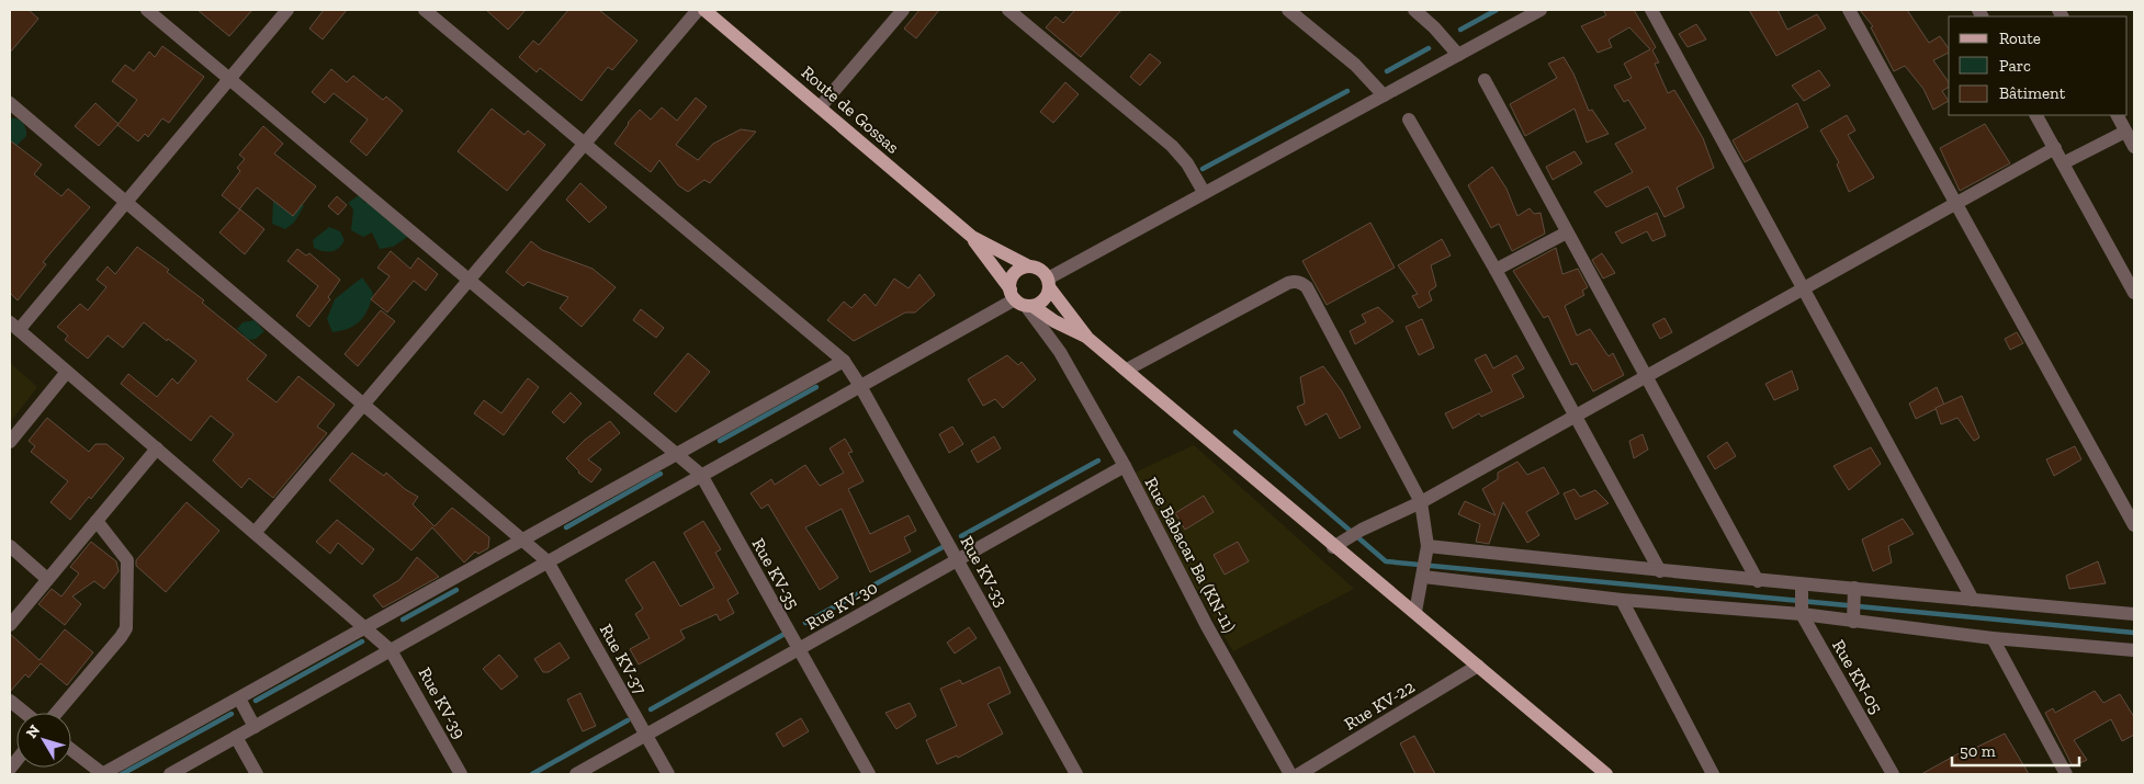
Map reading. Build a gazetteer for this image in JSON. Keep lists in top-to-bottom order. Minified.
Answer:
{"streets":{"main road":["Route de Gossas"],"street":["Rue Babacar Ba (KN-11)","Rue KV-33","Rue KV-35","Rue KV-30","Rue KV-37","Rue KN-05","Rue KV-39","Rue KV-22"]},"crossings":[["Rue Babacar Ba (KN-11)","Rue KV-30"],["Rue KV-33","Rue KV-30"],["Rue KV-35","Rue KV-30"],["Rue KV-30","Rue KV-37"]],"legend":["Route","Parc","Bâtiment"],"scale_bar":"50 m","north":"top left"}
